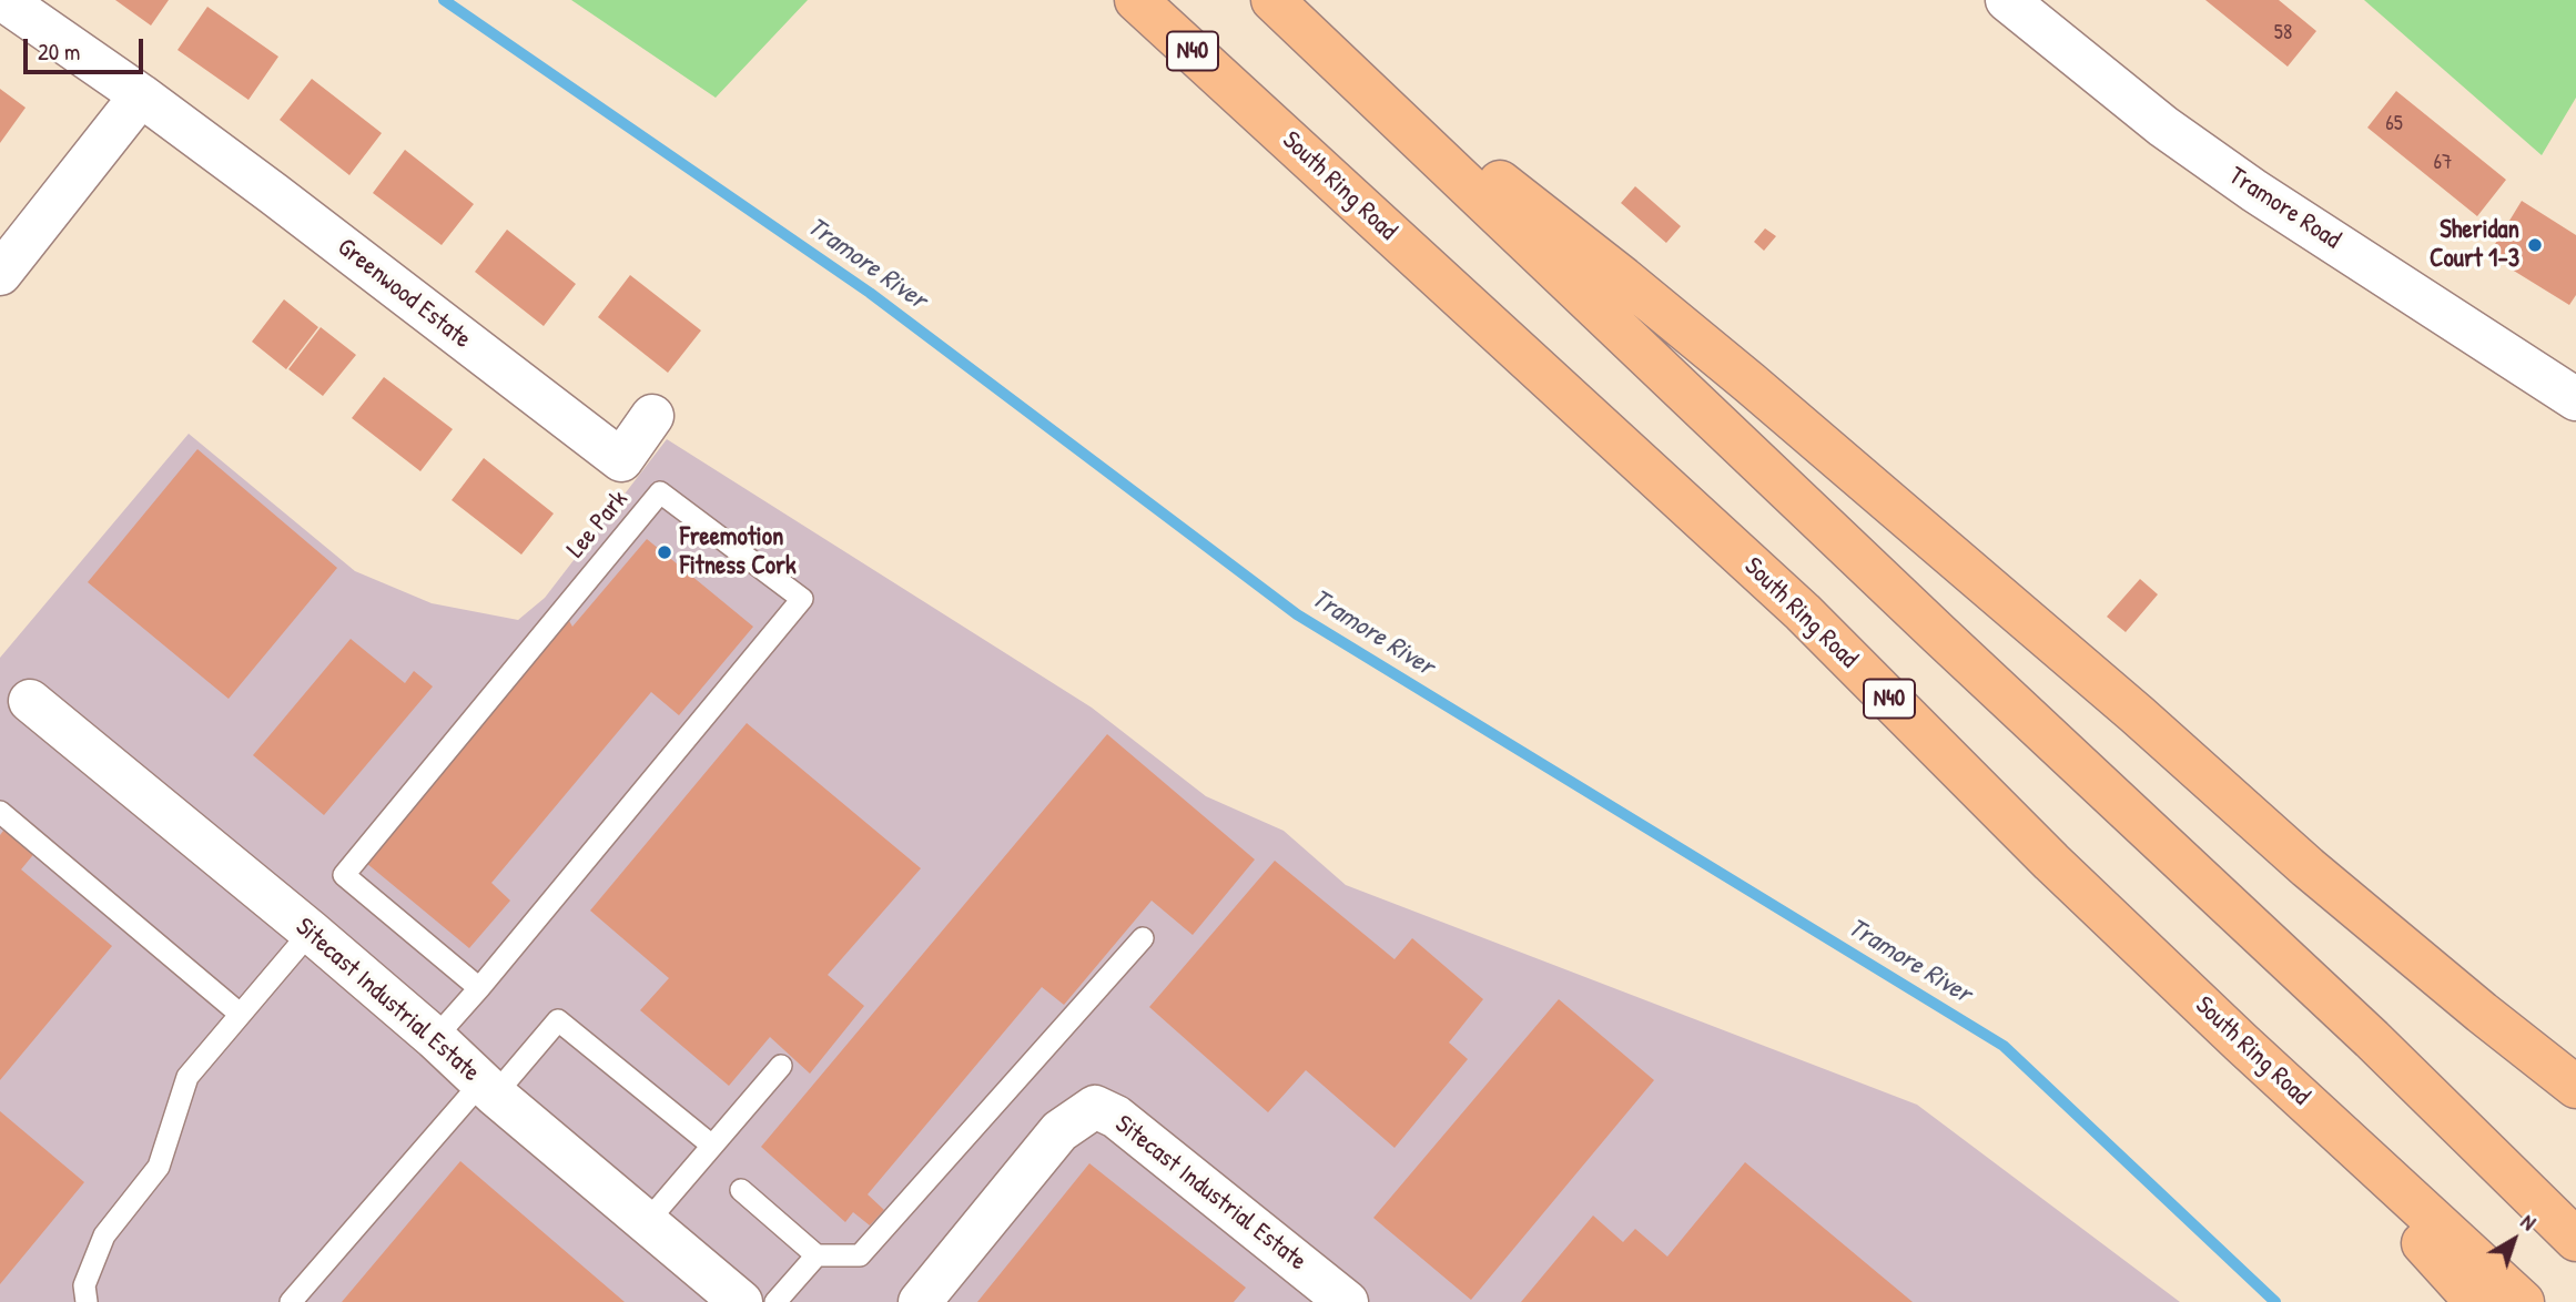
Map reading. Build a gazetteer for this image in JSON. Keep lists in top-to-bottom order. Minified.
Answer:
{"streets":{"highway":["N40","South Ring Road"],"street":["Tramore Road","Greenwood Estate","Sitecast Industrial Estate"],"lane":["Lee Park"]},"crossings":[["Lee Park","Sitecast Industrial Estate"]],"water":["Tramore River"],"places":["Sheridan Court 1-3","Freemotion Fitness Cork"],"house_numbers":["58","65","67"],"scale_bar":"20 m","north":"top right"}
